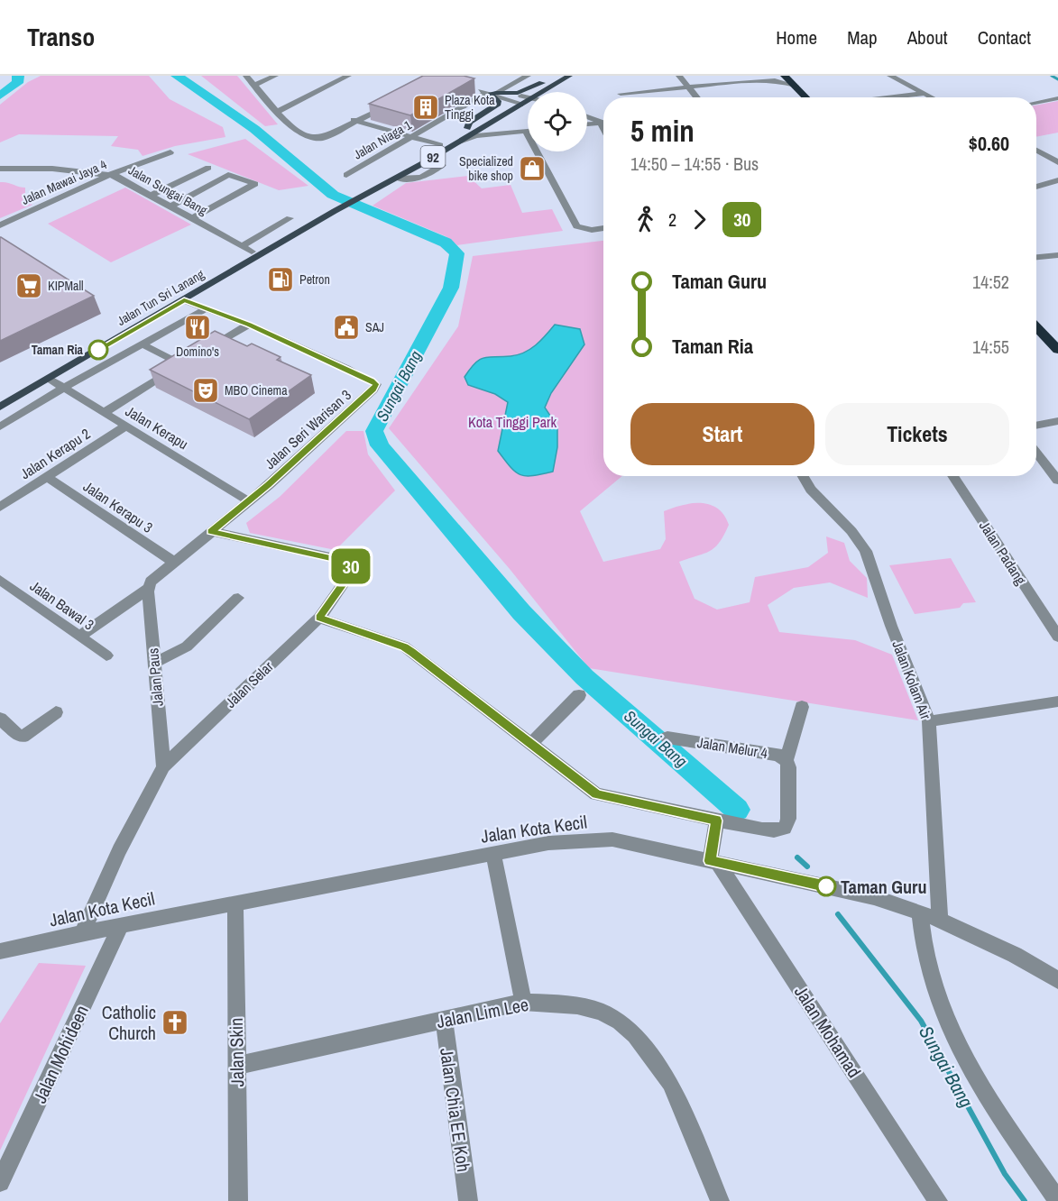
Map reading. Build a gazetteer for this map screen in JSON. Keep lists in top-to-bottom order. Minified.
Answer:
{"streets":{"main road":["92","Jalan Tun Sri Lanang"],"street":["Jalan Niaga 1","Jalan Mawai Jaya 4","Jalan Sungai Bang","Jalan Kerapu","Jalan Seri Warisan 3","Jalan Kerapu 2","Jalan Kerapu 3","Jalan Padang","Jalan Bawal 3","Jalan Paus","Jalan Kolam Air","Jalan Selar","Jalan Melur 4","Jalan Kota Kecil","Jalan Lim Lee","Jalan Mohamad","Jalan Skin","Jalan Mohideen","Jalan Chia EE Koh"]},"crossings":[["Jalan Mawai Jaya 4","Jalan Sungai Bang"],["Jalan Sungai Bang","Jalan Tun Sri Lanang"],["Jalan Tun Sri Lanang","Jalan Kerapu"],["Jalan Tun Sri Lanang","Jalan Seri Warisan 3"],["Jalan Kerapu","Jalan Seri Warisan 3"],["Jalan Kerapu","Jalan Kerapu 2"],["Jalan Seri Warisan 3","Jalan Kerapu 3"],["Jalan Seri Warisan 3","Jalan Bawal 3"],["Jalan Seri Warisan 3","Jalan Paus"],["Jalan Seri Warisan 3","Jalan Selar"],["Jalan Kerapu 2","Jalan Kerapu 3"],["Jalan Paus","Jalan Selar"],["Jalan Kolam Air","Jalan Kota Kecil"],["Jalan Selar","Jalan Melur 4"],["Jalan Selar","Jalan Kota Kecil"],["Jalan Kota Kecil","Jalan Mohamad"],["Jalan Kota Kecil","Jalan Skin"],["Jalan Kota Kecil","Jalan Mohideen"],["Jalan Lim Lee","Jalan Skin"],["Jalan Lim Lee","Jalan Chia EE Koh"]],"water":["Sungai Bang"],"parks":["Kota Tinggi Park"],"places":{"building":["Plaza Kota Tinggi"],"shop":["Specialized bike shop"],"fuel station":["Petron"],"supermarket":["KIPMall"],"restaurant":["Domino's"],"public building":["SAJ"],"other":["Taman Ria","Taman Guru"],"theatre":["MBO Cinema"],"church":["Catholic Church"]},"lines":["bus line 30"],"page":{"header":"Transo","nav":["Home","Map","About","Contact"],"on_map":"30","heading":["5 min","14:50 – 14:55 · Bus","$0.60"],"legs":["2","30"],"list":[{"name":"Taman Guru","value":"14:52"},{"name":"Taman Ria","value":"14:55"}],"buttons":["Start","Tickets"]}}
